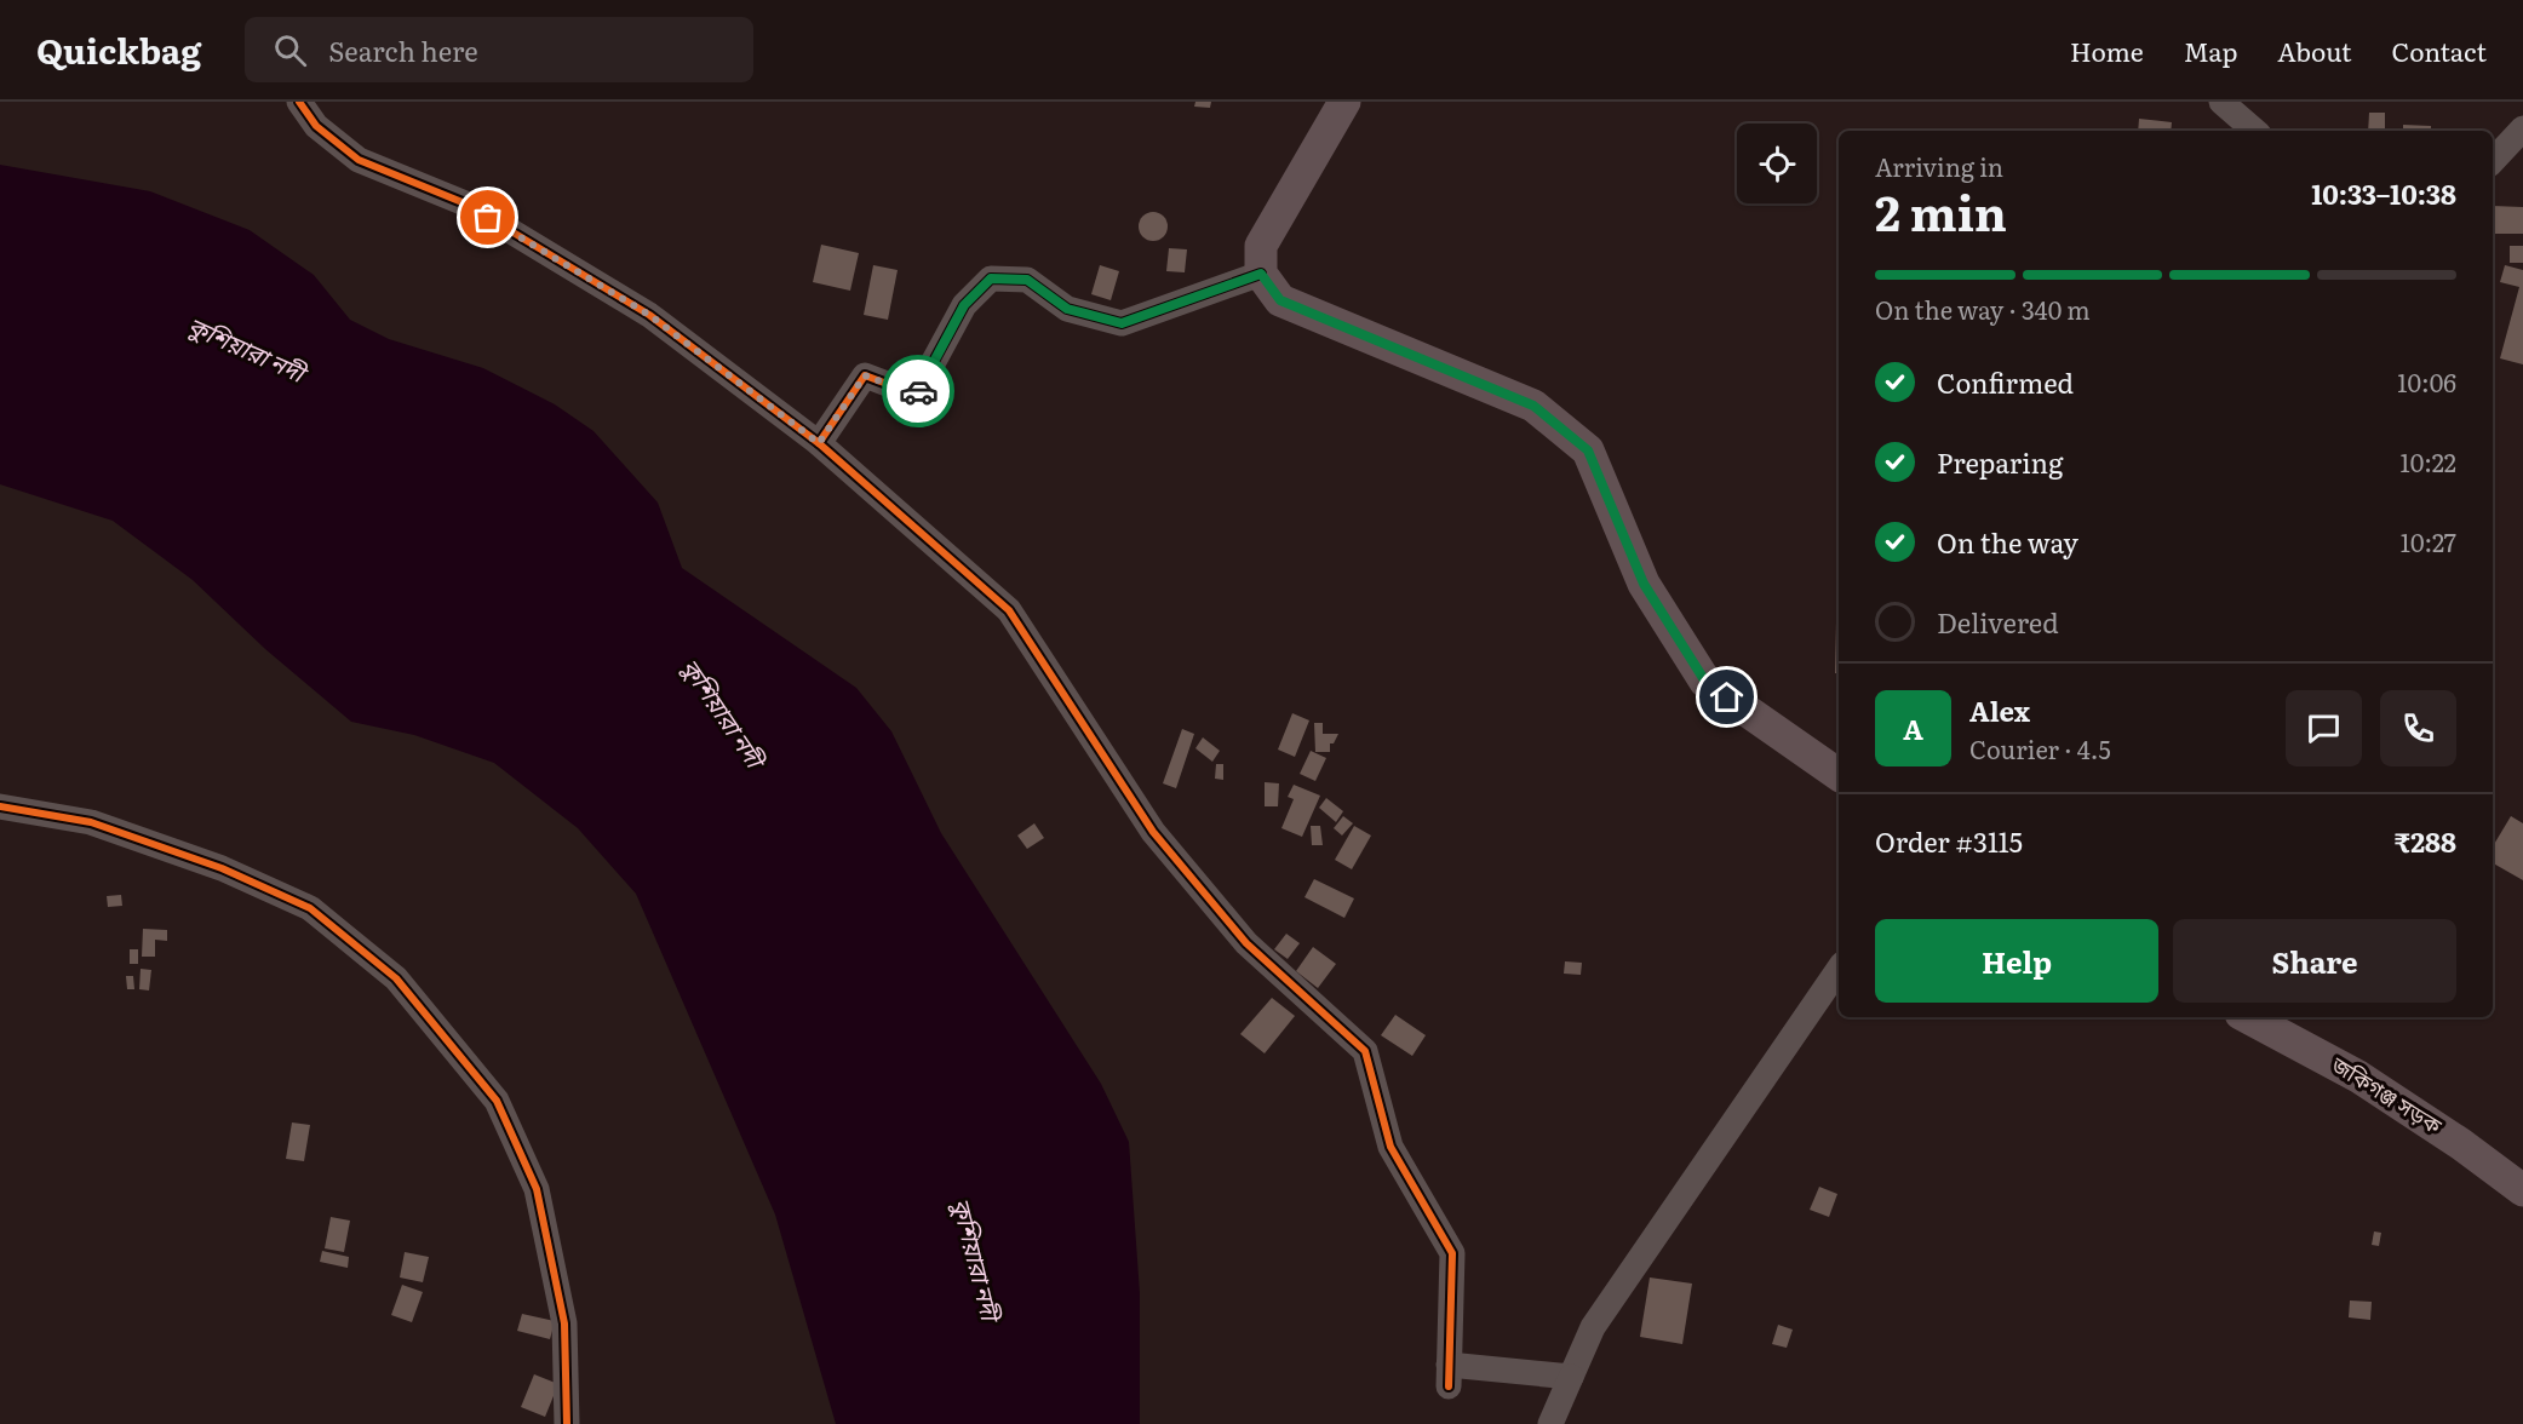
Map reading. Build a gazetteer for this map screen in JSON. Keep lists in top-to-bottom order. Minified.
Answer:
{"streets":{"main road":["জকিগঞ্জ সড়ক"]},"water":["কুশিয়ারা নদী"],"page":{"header":"Quickbag","search":"Search here","nav":["Home","Map","About","Contact"],"heading":["2 min","Arriving in","10:33–10:38"],"panel":["Alex","Courier · 4.5","Order #3115","₹288"],"bar":"On the way · 340 m","list":[["Confirmed","10:06"],["Preparing","10:22"],["On the way","10:27"],"Delivered"],"round":"A","buttons":["Help","Share"]}}
